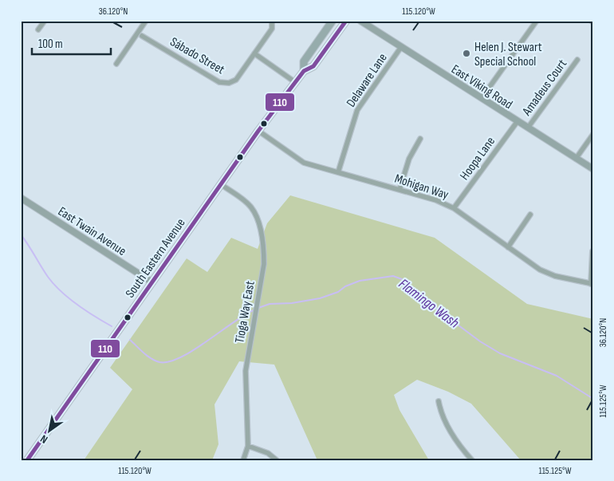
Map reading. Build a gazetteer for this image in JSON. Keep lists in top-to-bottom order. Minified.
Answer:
{"streets":{"main road":["South Eastern Avenue"],"street":["Sábado Street","Delaware Lane","East Viking Road","Amadeus Court","Hoopa Lane","Mohigan Way","East Twain Avenue","Tioga Way East"]},"crossings":[["Delaware Lane","East Viking Road"],["Delaware Lane","Mohigan Way"],["East Viking Road","Amadeus Court"],["East Viking Road","Hoopa Lane"],["Hoopa Lane","Mohigan Way"],["Mohigan Way","South Eastern Avenue"],["East Twain Avenue","South Eastern Avenue"],["South Eastern Avenue","Tioga Way East"]],"water":["Flamingo Wash"],"places":["Helen J. Stewart Special School"],"lines":["transit line 110"],"scale_bar":"100 m","north":"bottom left","coordinates":["36.120°N","115.120°W","115.125°W"]}
